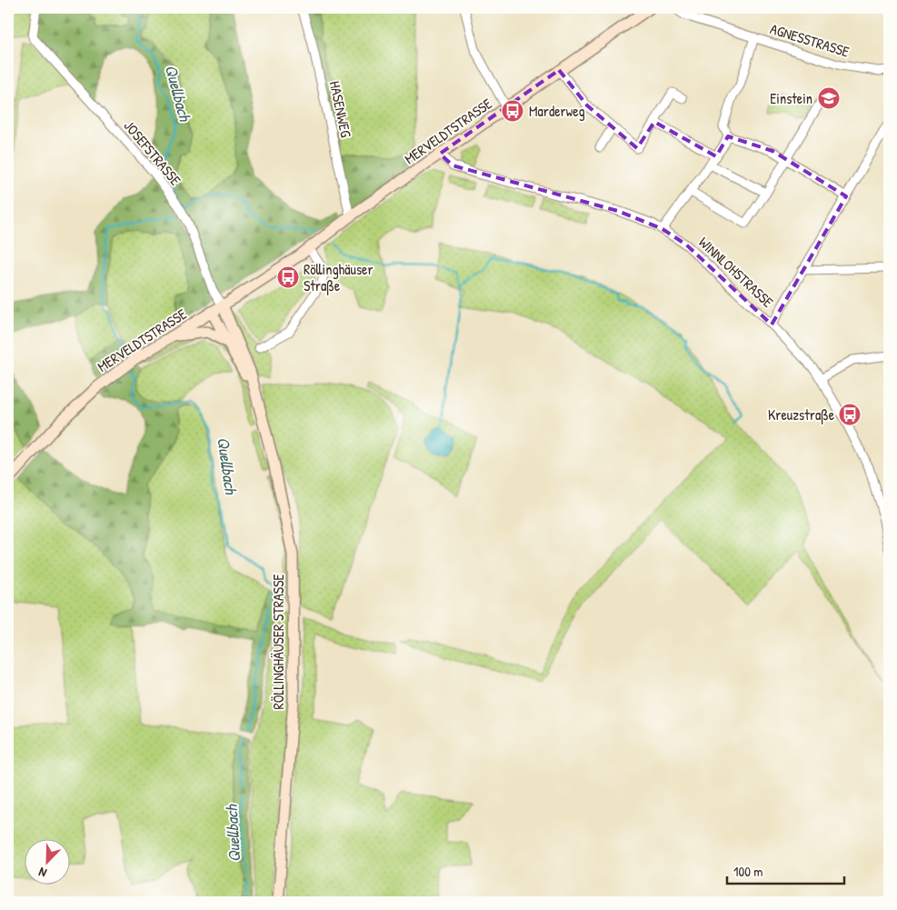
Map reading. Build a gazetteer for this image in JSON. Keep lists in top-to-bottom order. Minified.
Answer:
{"streets":{"main road":["MERVELDTSTRASSE","RÖLLINGHÄUSER STRASSE"],"street":["AGNESSTRASSE","HASENWEG","JOSEFSTRASSE","WINNLOHSTRASSE"]},"crossings":[["HASENWEG","MERVELDTSTRASSE"],["MERVELDTSTRASSE","JOSEFSTRASSE"],["MERVELDTSTRASSE","WINNLOHSTRASSE"],["MERVELDTSTRASSE","RÖLLINGHÄUSER STRASSE"],["JOSEFSTRASSE","RÖLLINGHÄUSER STRASSE"]],"water":["Quellbach"],"places":{"school or university":["Einstein"],"bus stop":["Marderweg","Röllinghäuser Straße","Kreuzstraße"]},"scale_bar":"100 m","north":"bottom left"}
